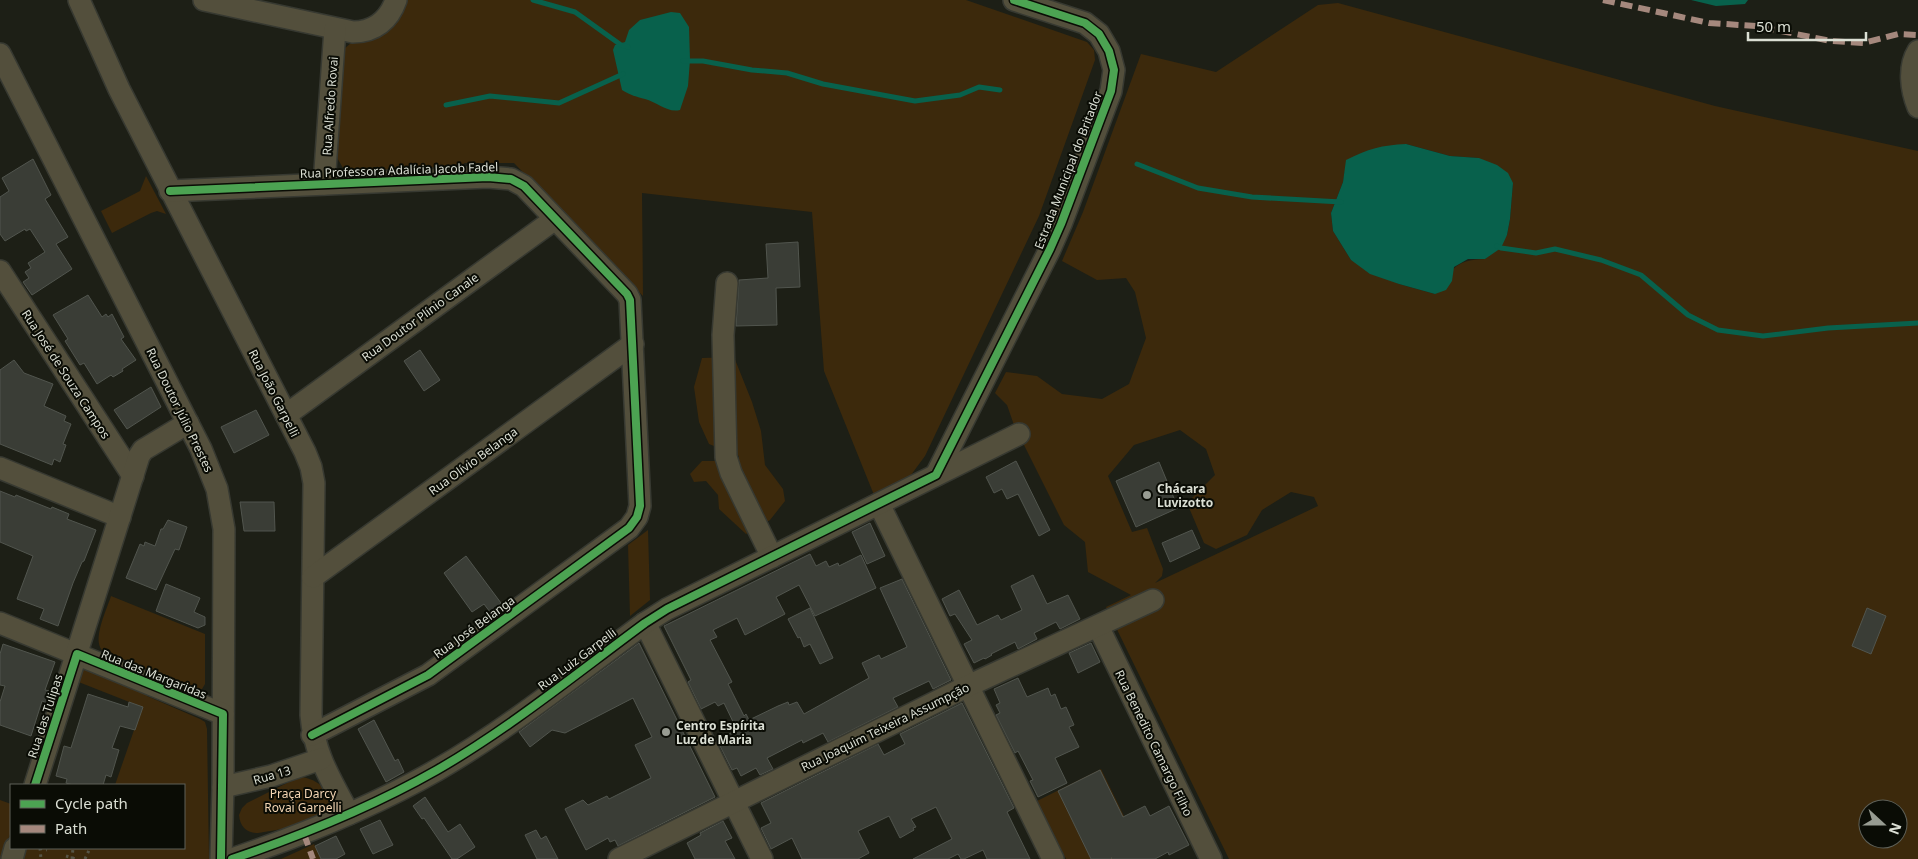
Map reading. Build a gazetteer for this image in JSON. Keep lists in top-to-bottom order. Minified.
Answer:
{"streets":{"street":["Rua Alfredo Rovai","Rua Professora Adalícia Jacob Fadel","Estrada Municipal do Britador","Rua Doutor Plínio Canale","Rua José de Souza Campos","Rua João Garpelli","Rua Doutor Júlio Prestes","Rua Olívio Belanga","Rua José Belanga","Rua Luiz Garpelli","Rua das Margaridas","Rua das Tulipas","Rua Joaquim Teixeira Assumpção","Rua Benedito Camargo Filho","Rua 13"]},"crossings":[["Rua Alfredo Rovai","Rua Professora Adalícia Jacob Fadel"],["Rua Professora Adalícia Jacob Fadel","Rua Doutor Plínio Canale"],["Rua Professora Adalícia Jacob Fadel","Rua João Garpelli"],["Rua Professora Adalícia Jacob Fadel","Rua Olívio Belanga"],["Rua Professora Adalícia Jacob Fadel","Rua José Belanga"],["Estrada Municipal do Britador","Rua Luiz Garpelli"],["Rua Doutor Plínio Canale","Rua João Garpelli"],["Rua José de Souza Campos","Rua das Tulipas"],["Rua João Garpelli","Rua Olívio Belanga"],["Rua João Garpelli","Rua José Belanga"],["Rua João Garpelli","Rua Luiz Garpelli"],["Rua João Garpelli","Rua 13"],["Rua Doutor Júlio Prestes","Rua das Margaridas"],["Rua Doutor Júlio Prestes","Rua 13"],["Rua das Margaridas","Rua das Tulipas"],["Rua Joaquim Teixeira Assumpção","Rua Benedito Camargo Filho"]],"parks":["Praça Darcy Rovai Garpelli"],"places":["Chácara Luvizotto","Centro Espírita Luz de Maria"],"legend":["Cycle path","Path"],"scale_bar":"50 m","north":"right"}
